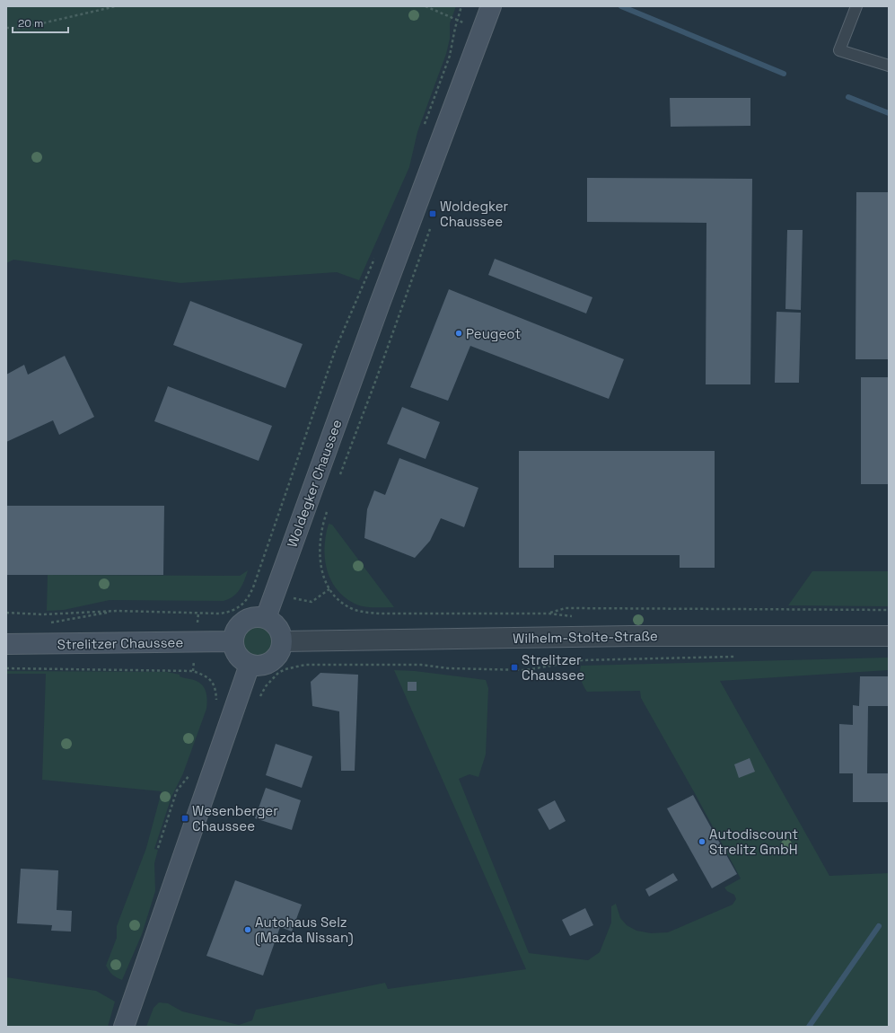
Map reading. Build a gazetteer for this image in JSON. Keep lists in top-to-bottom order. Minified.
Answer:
{"streets":{"main road":["Woldegker Chaussee","Strelitzer Chaussee"],"street":["Wilhelm-Stolte-Straße"]},"crossings":[["Woldegker Chaussee","Wilhelm-Stolte-Straße"],["Woldegker Chaussee","Strelitzer Chaussee"],["Wilhelm-Stolte-Straße","Strelitzer Chaussee"]],"places":{"transit":["Woldegker Chaussee","Strelitzer Chaussee","Wesenberger Chaussee"],"other":["Peugeot","Autodiscount Strelitz GmbH","Autohaus Selz (Mazda Nissan)"]},"scale_bar":"20 m"}
